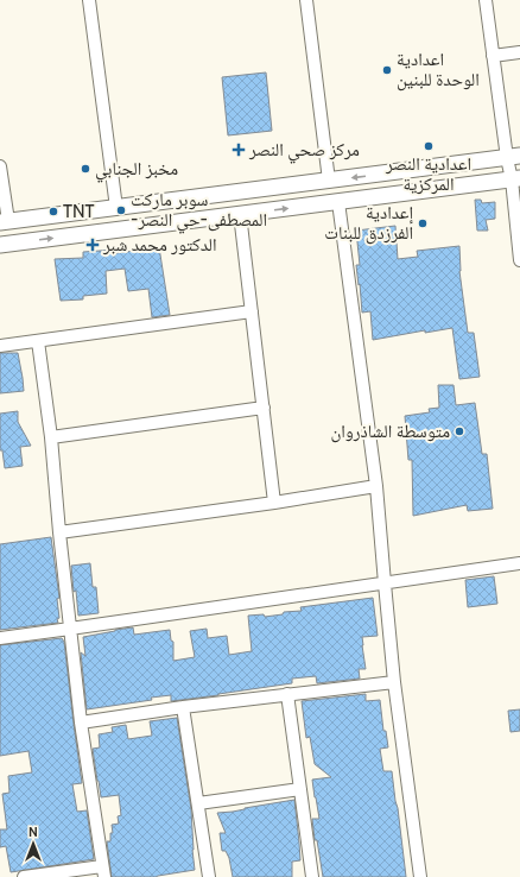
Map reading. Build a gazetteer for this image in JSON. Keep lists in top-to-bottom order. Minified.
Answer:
{"places":{"other":["اعدادية الوحدة للبنين","اعدادية النصر المركزية","مخبز الجنابي","سوبر ماركت -المصطفى-حي النصر","TNT","إعدادية الفرزدق للبنات","متوسطة الشاذروان"],"health":["مركز صحي النصر","الدكتور محمد شبر"]},"north":"top"}
